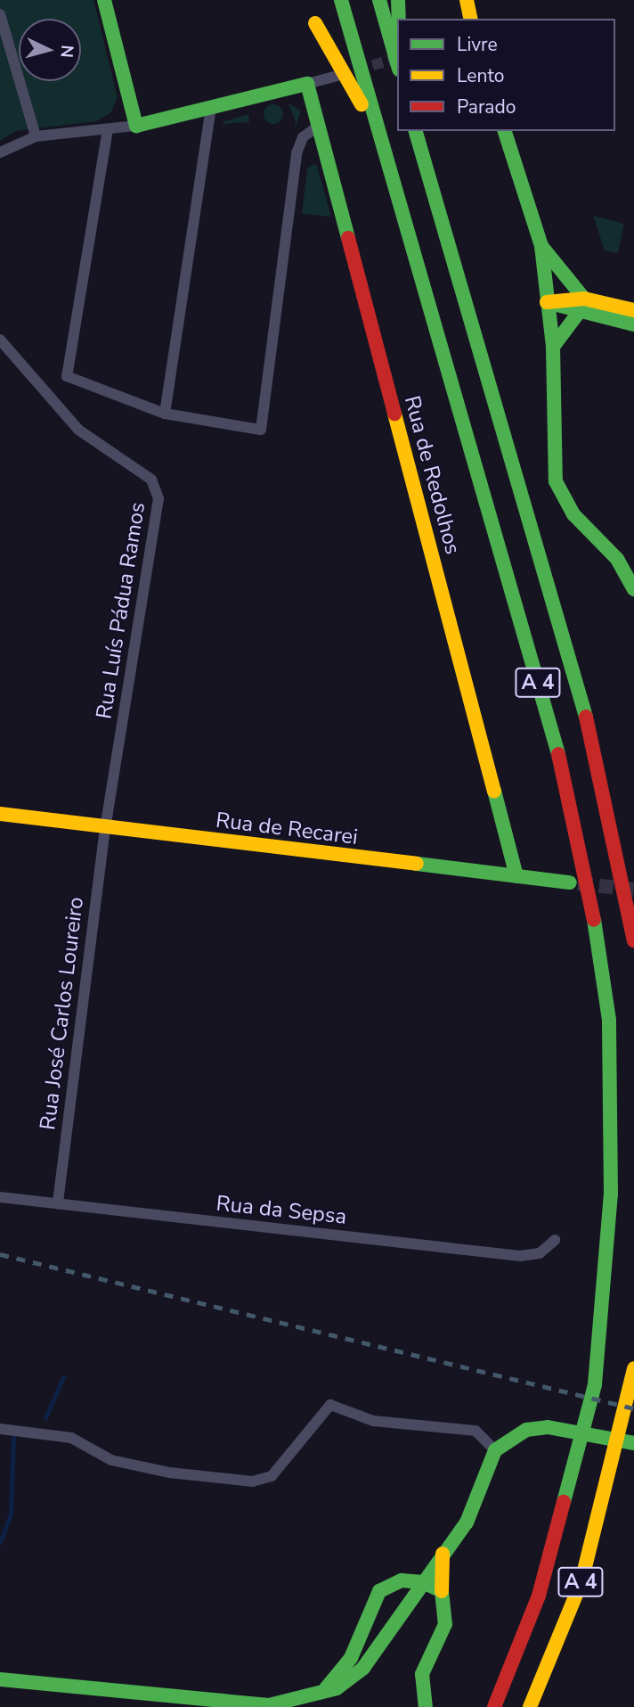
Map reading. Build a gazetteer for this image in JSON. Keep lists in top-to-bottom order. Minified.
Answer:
{"streets":{"main road":["Rua de Redolhos","A 4","Rua de Recarei"],"street":["Rua Luís Pádua Ramos","Rua José Carlos Loureiro","Rua da Sepsa"]},"crossings":[["Rua de Redolhos","Rua de Recarei"],["Rua Luís Pádua Ramos","Rua de Recarei"],["Rua Luís Pádua Ramos","Rua José Carlos Loureiro"],["Rua de Recarei","Rua José Carlos Loureiro"],["Rua José Carlos Loureiro","Rua da Sepsa"]],"legend":["Livre","Lento","Parado"],"north":"right"}
